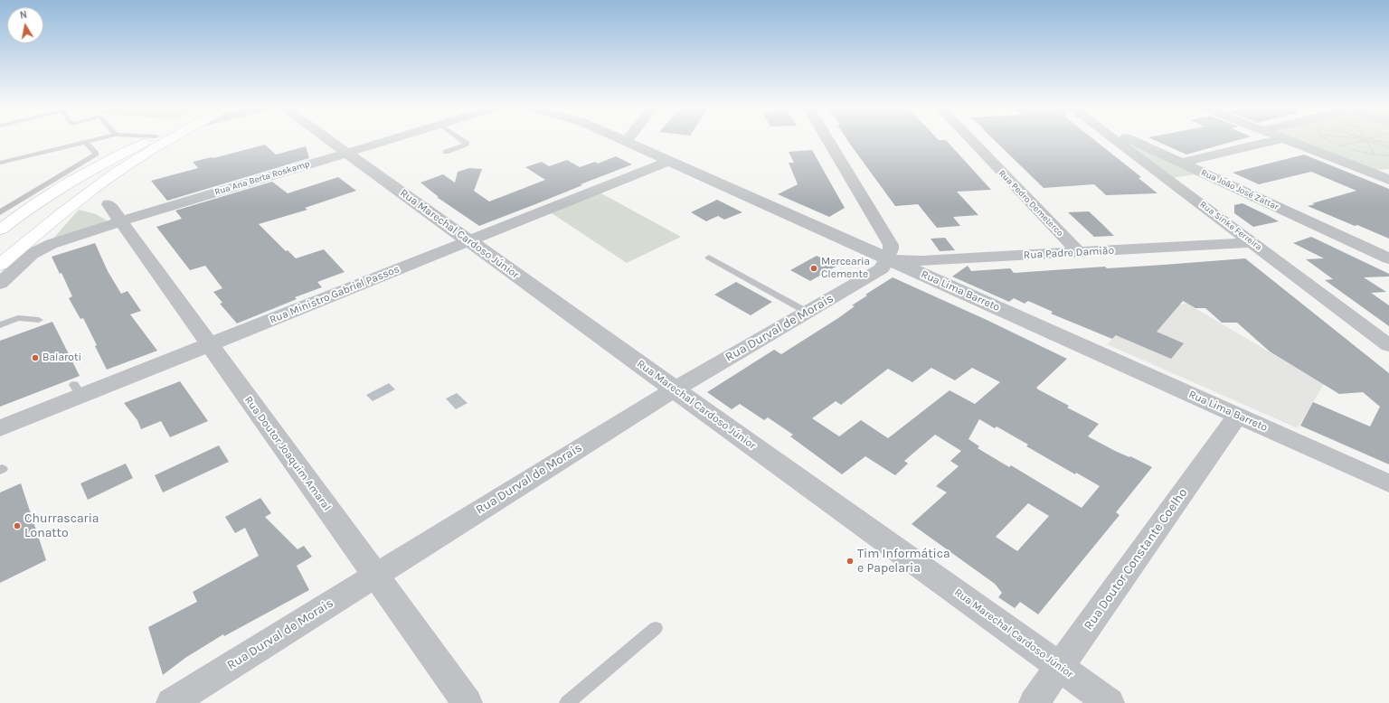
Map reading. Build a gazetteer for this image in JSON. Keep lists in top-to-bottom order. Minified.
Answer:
{"streets":{"street":["Rua Ana Berta Roskamp","Rua João José Zattar","Rua Pedro Demeterco","Rua Sinke Ferreira","Rua Marechal Cardoso Júnior","Rua Padre Damião","Rua Lima Barreto","Rua Ministro Gabriel Passos","Rua Durval de Morais","Rua Doutor Joaquim Amaral","Rua Doutor Constante Coelho"]},"crossings":[["Rua Ana Berta Roskamp","Rua Marechal Cardoso Júnior"],["Rua Ana Berta Roskamp","Rua Doutor Joaquim Amaral"],["Rua Pedro Demeterco","Rua Padre Damião"],["Rua Sinke Ferreira","Rua Padre Damião"],["Rua Marechal Cardoso Júnior","Rua Ministro Gabriel Passos"],["Rua Marechal Cardoso Júnior","Rua Durval de Morais"],["Rua Marechal Cardoso Júnior","Rua Doutor Constante Coelho"],["Rua Padre Damião","Rua Lima Barreto"],["Rua Padre Damião","Rua Durval de Morais"],["Rua Lima Barreto","Rua Ministro Gabriel Passos"],["Rua Lima Barreto","Rua Durval de Morais"],["Rua Lima Barreto","Rua Doutor Constante Coelho"],["Rua Ministro Gabriel Passos","Rua Doutor Joaquim Amaral"],["Rua Durval de Morais","Rua Doutor Joaquim Amaral"]],"places":["Mercearia Clemente","Balaroti","Churrascaria Lonatto","Tim Informática e Papelaria"],"north":"top"}
